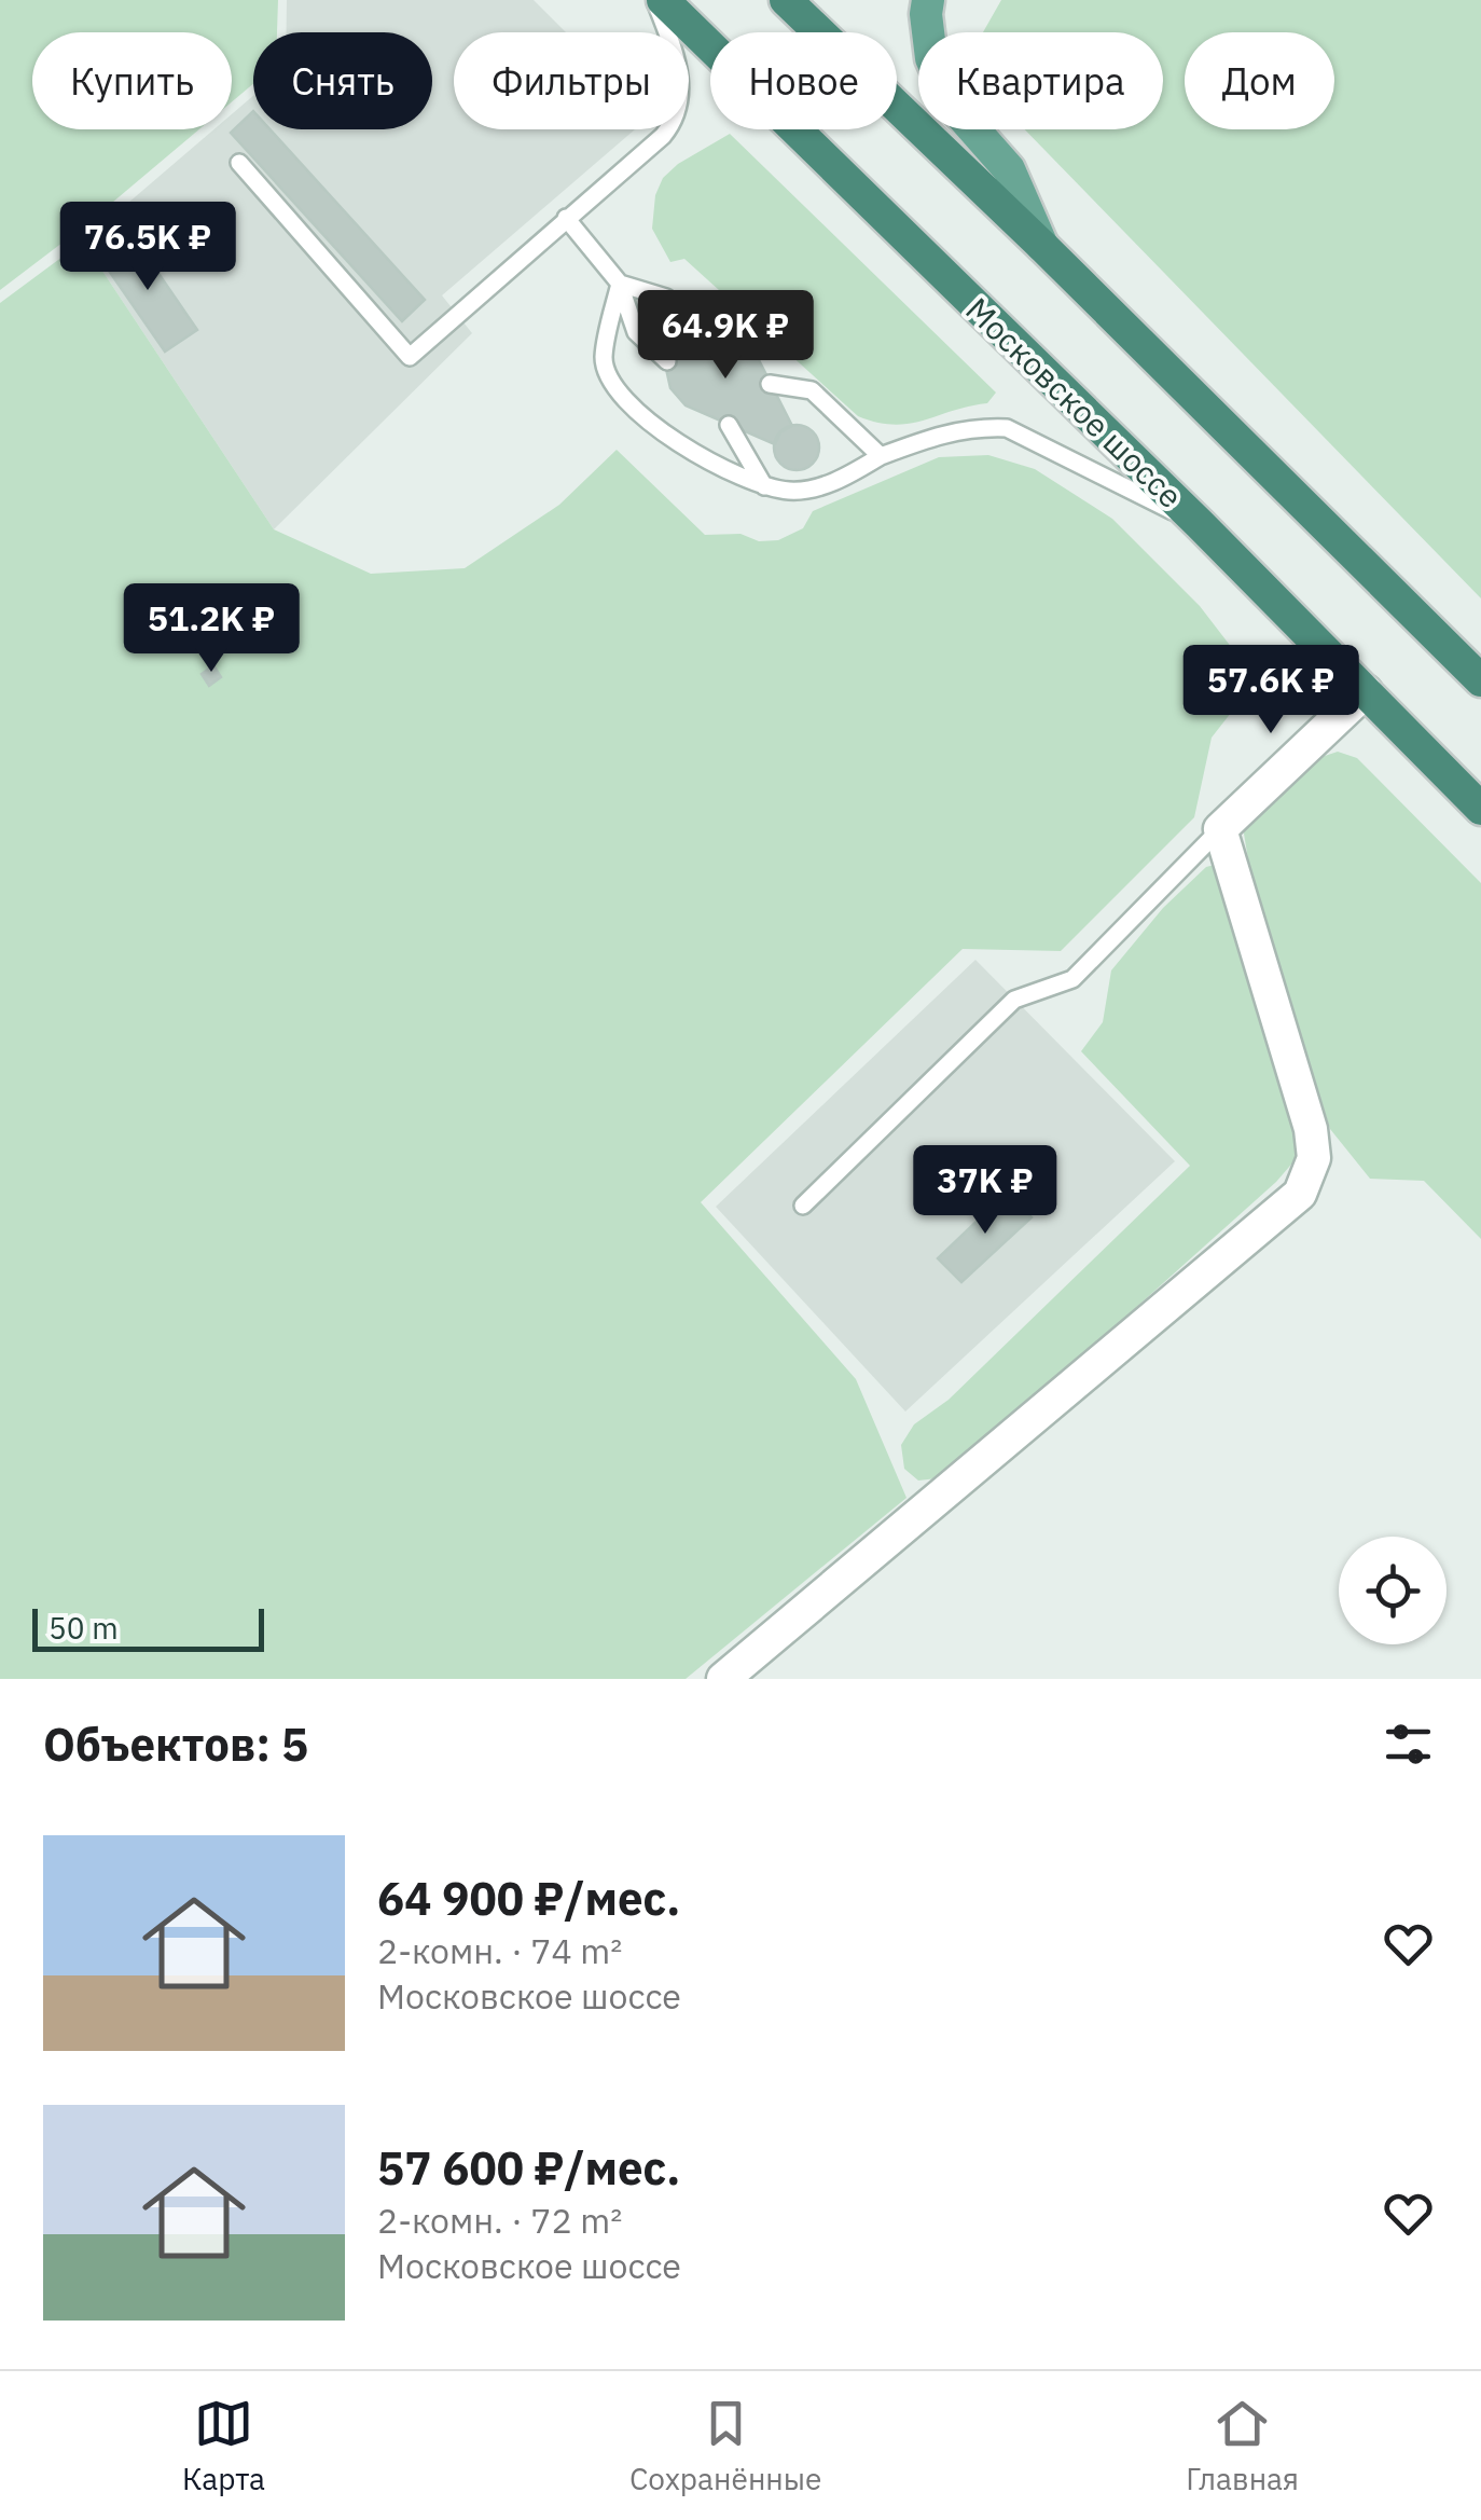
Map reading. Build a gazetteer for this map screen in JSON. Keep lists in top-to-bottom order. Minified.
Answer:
{"streets":{"highway":["Московское шоссе"]},"scale_bar":"50 m","page":{"chip":["Купить","Снять","Фильтры","Новое","Квартира","Дом"],"price":["76.5K ₽","64.9K ₽","51.2K ₽","57.6K ₽","37K ₽"],"scale":"50 m","heading":"Объектов: 5","list":[{"name":"64 900 ₽/мес.","note":"2-комн. · 74 m² · Московское шоссе"},{"name":"57 600 ₽/мес.","note":"2-комн. · 72 m² · Московское шоссе"}],"tabs":["Карта","Сохранённые","Главная"]}}
